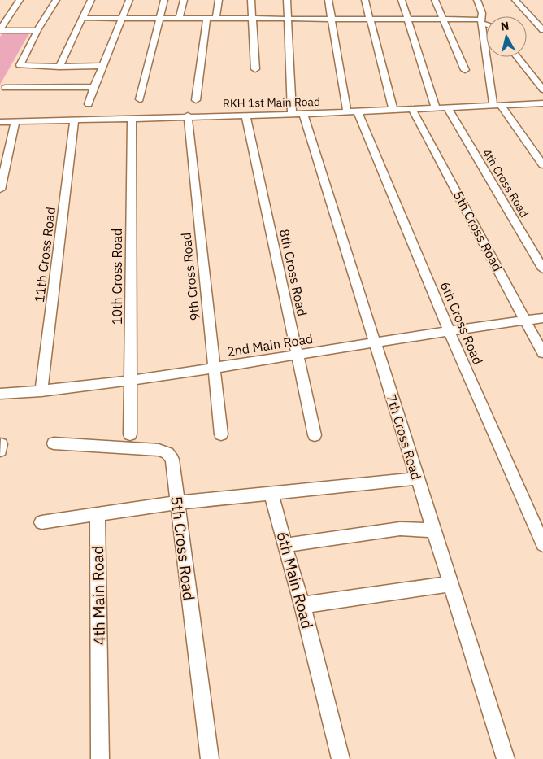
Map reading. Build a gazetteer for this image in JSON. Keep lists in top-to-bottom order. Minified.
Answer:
{"streets":{"street":["RKH 1st Main Road","4th Cross Road","5th Cross Road","11th Cross Road","8th Cross Road","10th Cross Road","9th Cross Road","6th Cross Road","2nd Main Road","7th Cross Road","6th Main Road","4th Main Road"]},"crossings":[["RKH 1st Main Road","4th Cross Road"],["RKH 1st Main Road","5th Cross Road"],["RKH 1st Main Road","11th Cross Road"],["RKH 1st Main Road","8th Cross Road"],["RKH 1st Main Road","10th Cross Road"],["RKH 1st Main Road","9th Cross Road"],["RKH 1st Main Road","6th Cross Road"],["RKH 1st Main Road","7th Cross Road"],["5th Cross Road","2nd Main Road"],["11th Cross Road","2nd Main Road"],["8th Cross Road","2nd Main Road"],["10th Cross Road","2nd Main Road"],["9th Cross Road","2nd Main Road"],["6th Cross Road","2nd Main Road"],["2nd Main Road","7th Cross Road"]],"north":"top"}
